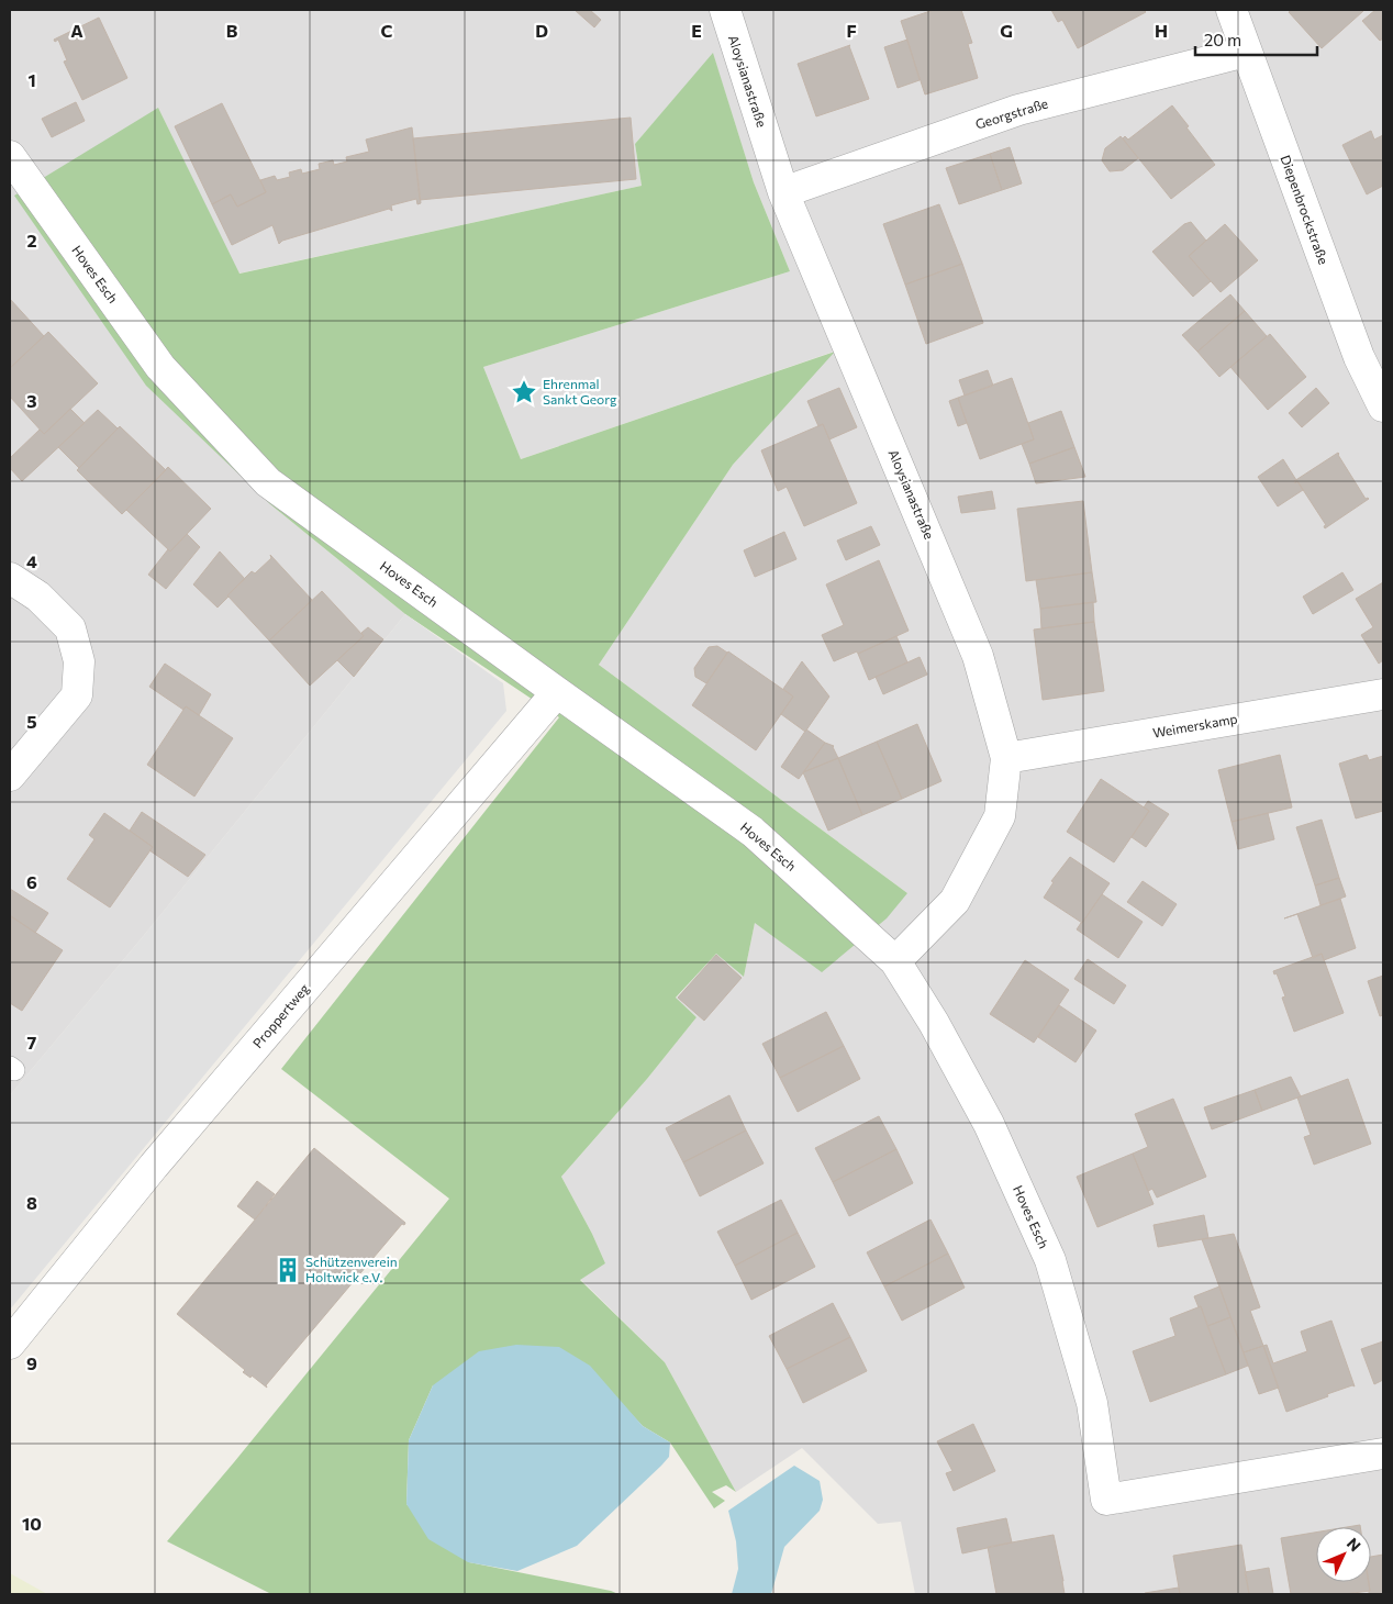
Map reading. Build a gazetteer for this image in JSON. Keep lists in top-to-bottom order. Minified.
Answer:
{"streets":{"street":["Aloysianastraße","Georgstraße","Diepenbrockstraße","Hoves Esch","Weimerskamp","Proppertweg"]},"crossings":[["Aloysianastraße","Georgstraße"],["Aloysianastraße","Hoves Esch"],["Aloysianastraße","Weimerskamp"],["Georgstraße","Diepenbrockstraße"],["Hoves Esch","Proppertweg"]],"places":{"place":["Ehrenmal Sankt Georg"],"building":["Schützenverein Holtwick e.V."]},"scale_bar":"20 m","north":"top right","grid":{"columns":["A","B","C","D","E","F","G","H"],"rows":["1","2","3","4","5","6","7","8","9","10"]}}
